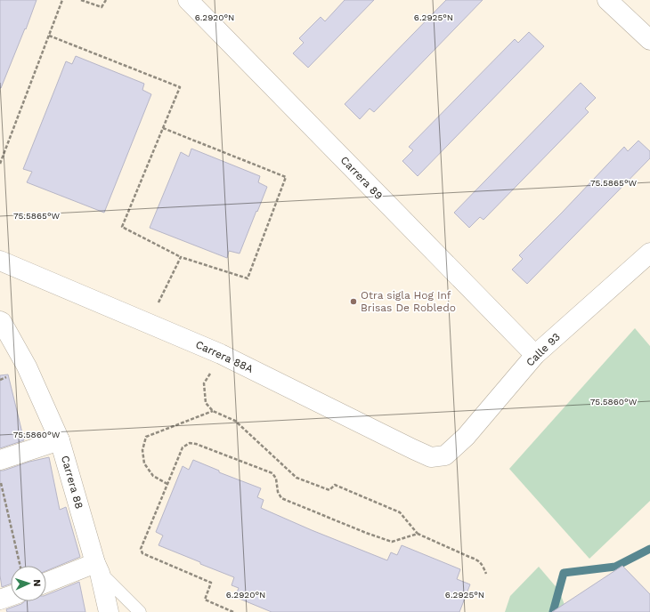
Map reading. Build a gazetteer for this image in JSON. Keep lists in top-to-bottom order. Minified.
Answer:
{"streets":{"street":["Carrera 89","Calle 93","Carrera 88A","Carrera 88"]},"crossings":[["Carrera 89","Calle 93"],["Calle 93","Carrera 88A"]],"places":["Otra sigla Hog Inf Brisas De Robledo"],"north":"right","coordinates":["6.2920°N","6.2925°N","75.5865°W","75.5860°W"]}
